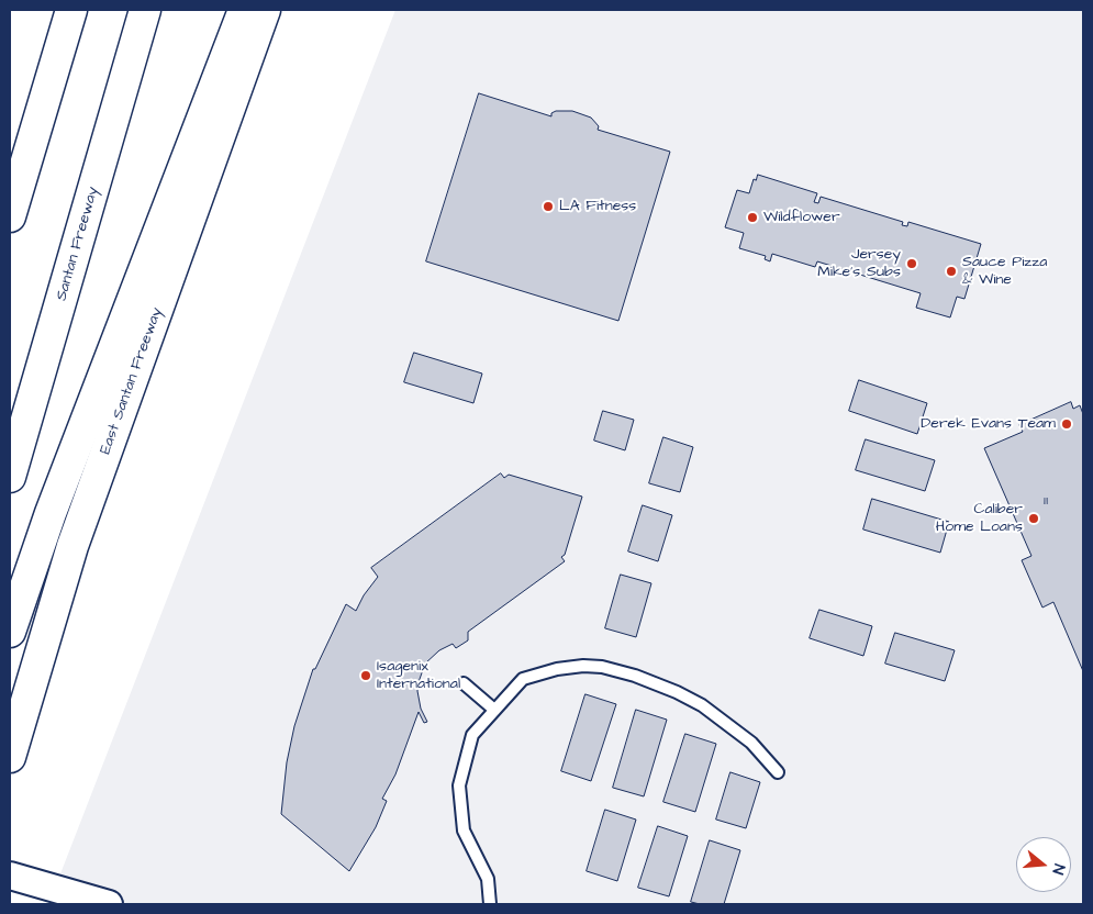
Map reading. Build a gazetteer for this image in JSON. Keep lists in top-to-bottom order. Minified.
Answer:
{"streets":{"main road":["Santan Freeway","East Santan Freeway"]},"places":["LA Fitness","Wildflower","Jersey Mike's Subs","Sauce Pizza & Wine","Derek Evans Team","Caliber Home Loans","Isagenix International"],"house_numbers":["111"],"north":"right"}
